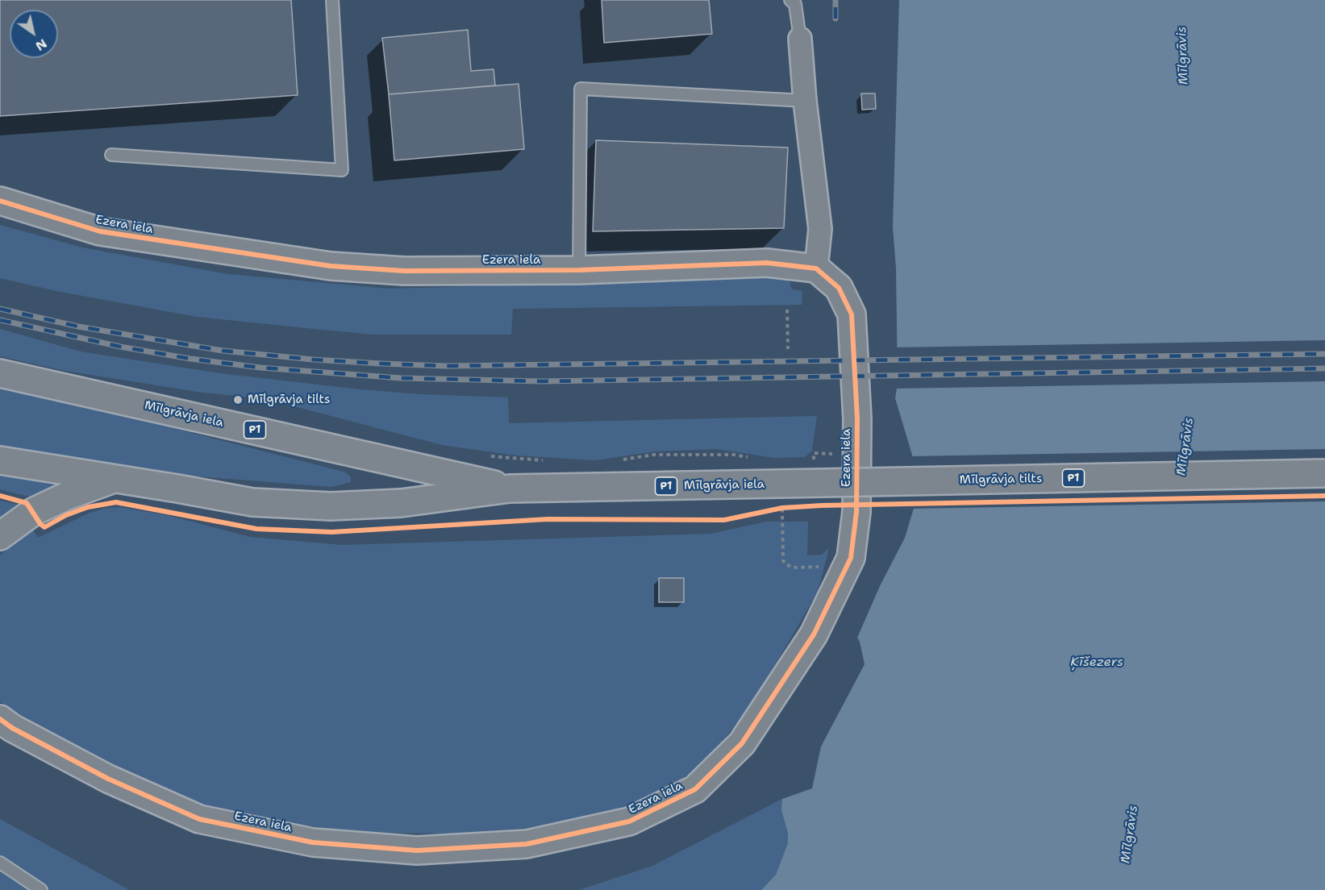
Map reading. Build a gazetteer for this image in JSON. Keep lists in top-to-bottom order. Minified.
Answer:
{"streets":{"street":["Ezera iela","Mīlgrāvja iela","P1","Mīlgrāvja tilts"]},"crossings":[["Mīlgrāvja iela","Mīlgrāvja tilts"]],"water":["Mīlgrāvis","Ķīšezers"],"places":["Mīlgrāvja tilts"],"north":"bottom right"}
